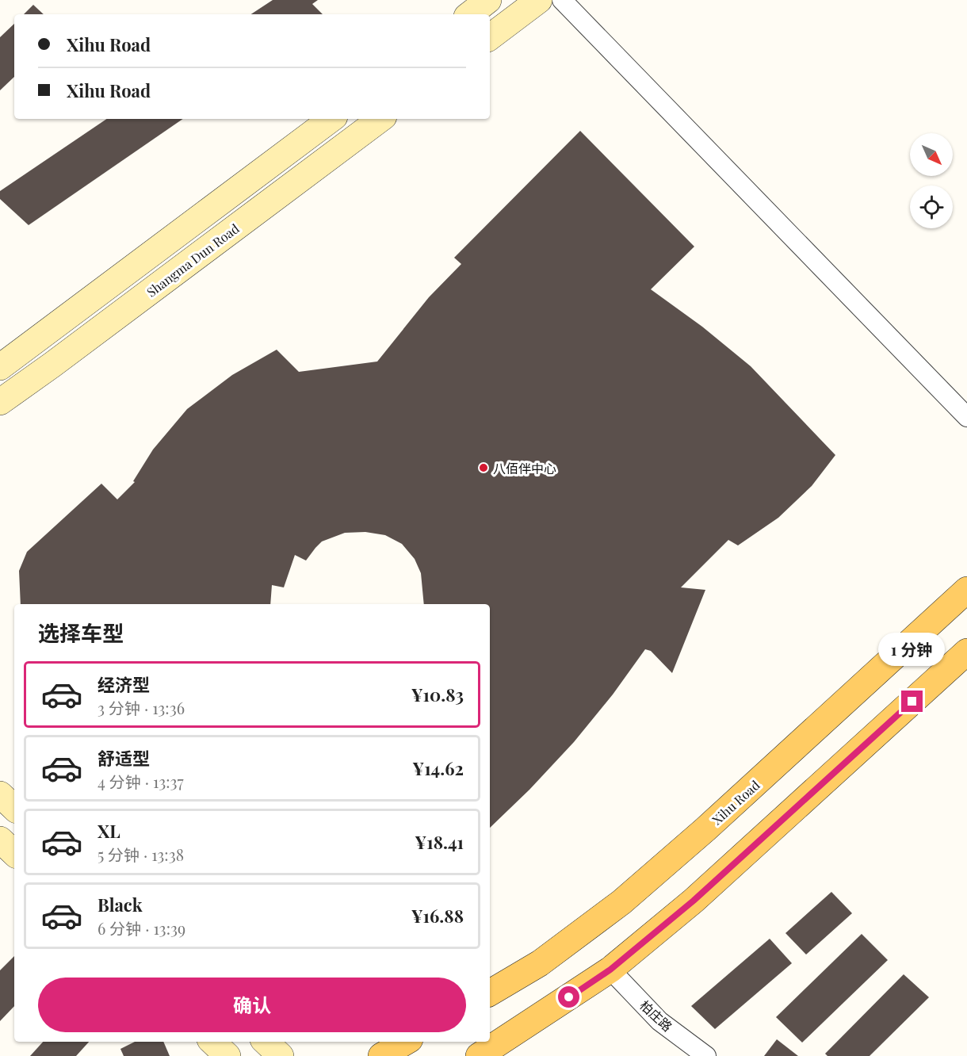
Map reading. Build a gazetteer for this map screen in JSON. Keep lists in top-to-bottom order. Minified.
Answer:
{"streets":{"main road":["Xihu Road"],"street":["Shangma Dun Road","柏庄路"]},"places":["八佰伴中心"],"north":"bottom right","page":{"banner":["Xihu Road","Xihu Road"],"heading":"选择车型","bubble":"1 分钟","list":[{"name":"经济型","note":"3 分钟 · 13:36","value":"¥10.83"},{"name":"舒适型","note":"4 分钟 · 13:37","value":"¥14.62"},{"name":"XL","note":"5 分钟 · 13:38","value":"¥18.41"},{"name":"Black","note":"6 分钟 · 13:39","value":"¥16.88"}],"buttons":"确认"}}
